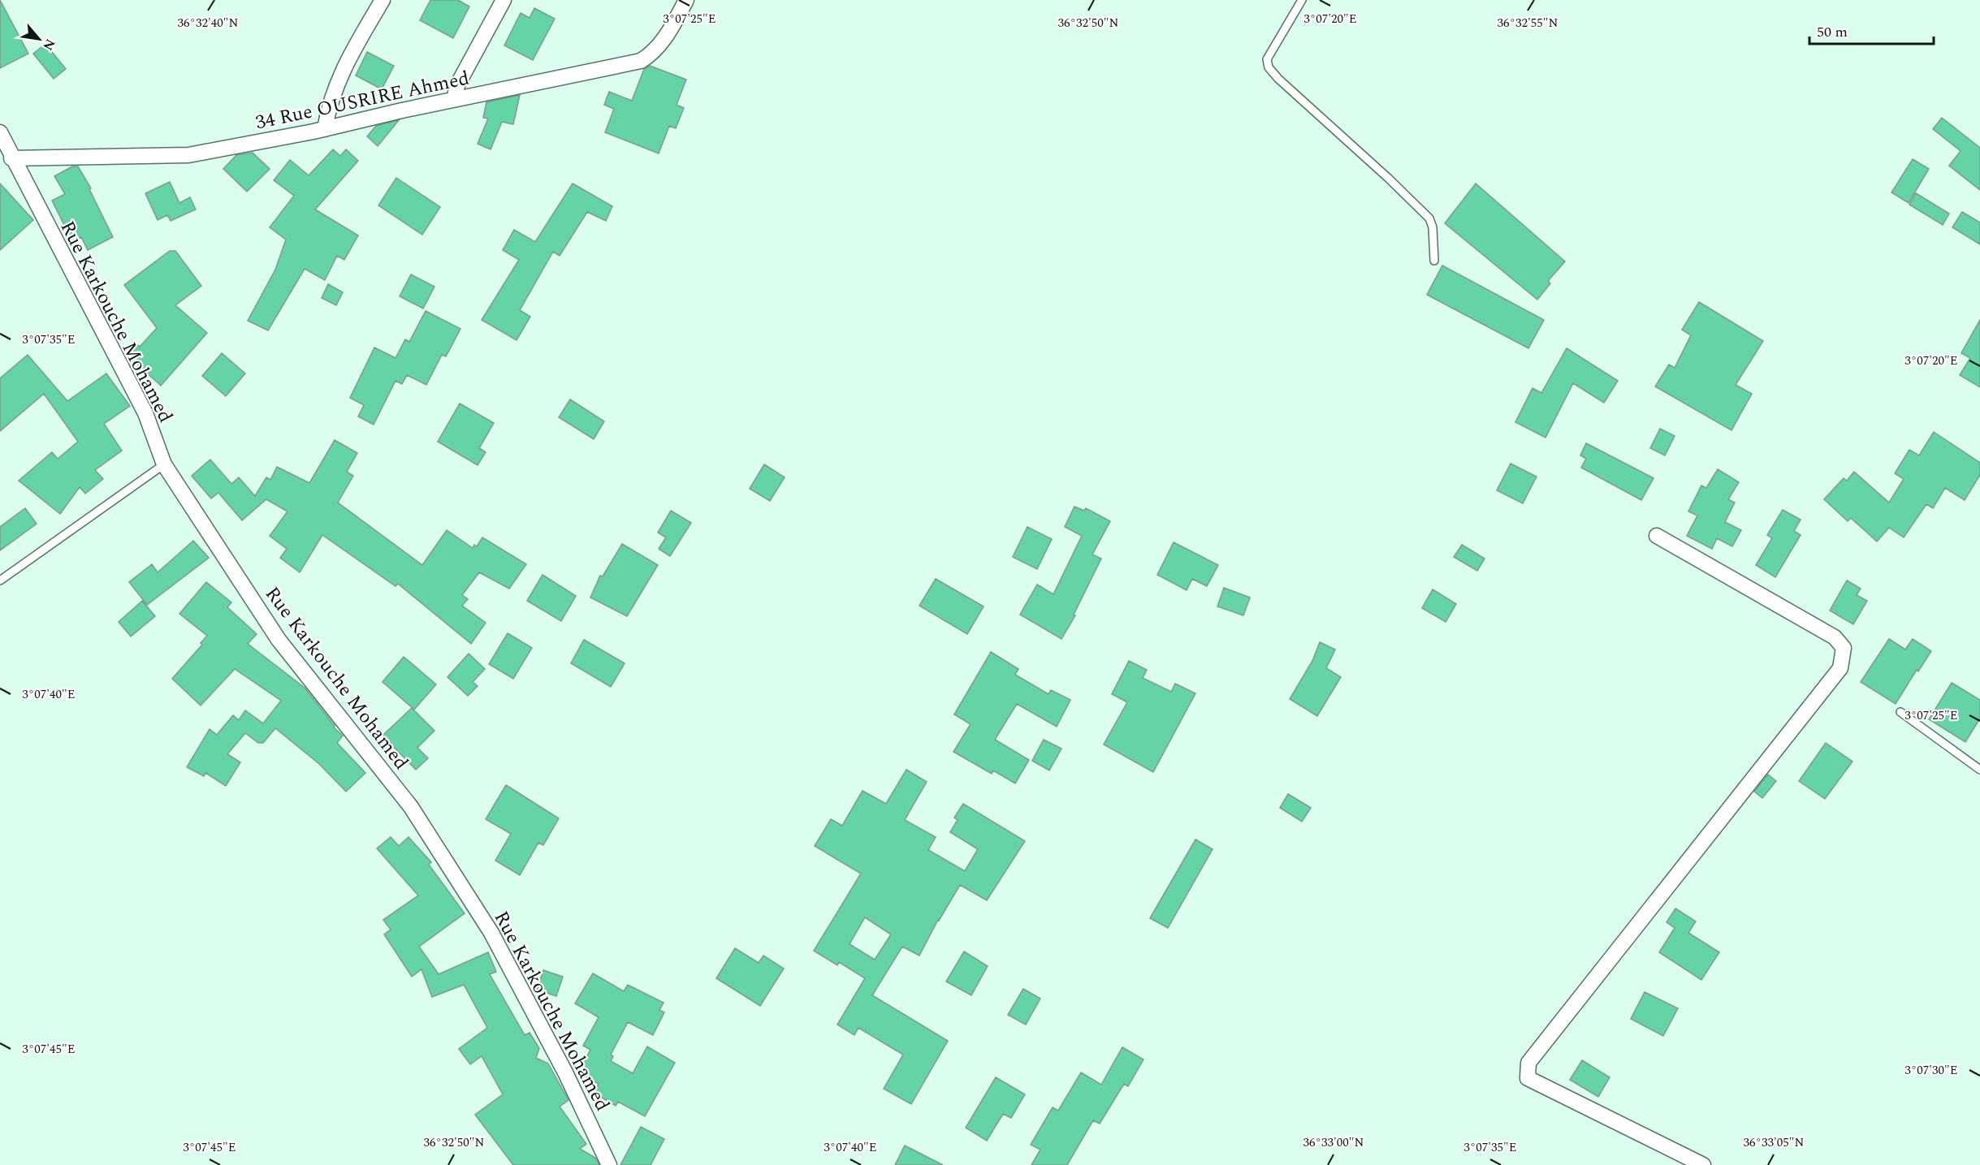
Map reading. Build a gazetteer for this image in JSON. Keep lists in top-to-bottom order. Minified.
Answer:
{"streets":{"street":["34 Rue OUSRIRE Ahmed","Rue Karkouche Mohamed"]},"crossings":[["34 Rue OUSRIRE Ahmed","Rue Karkouche Mohamed"]],"scale_bar":"50 m","north":"bottom right","coordinates":["3°07'25\"E","3°07'20\"E","36°32'40\"N","36°32'50\"N","36°32'55\"N","3°07'35\"E","3°07'40\"E","3°07'45\"E","3°07'30\"E","36°33'00\"N","36°33'05\"N"]}
